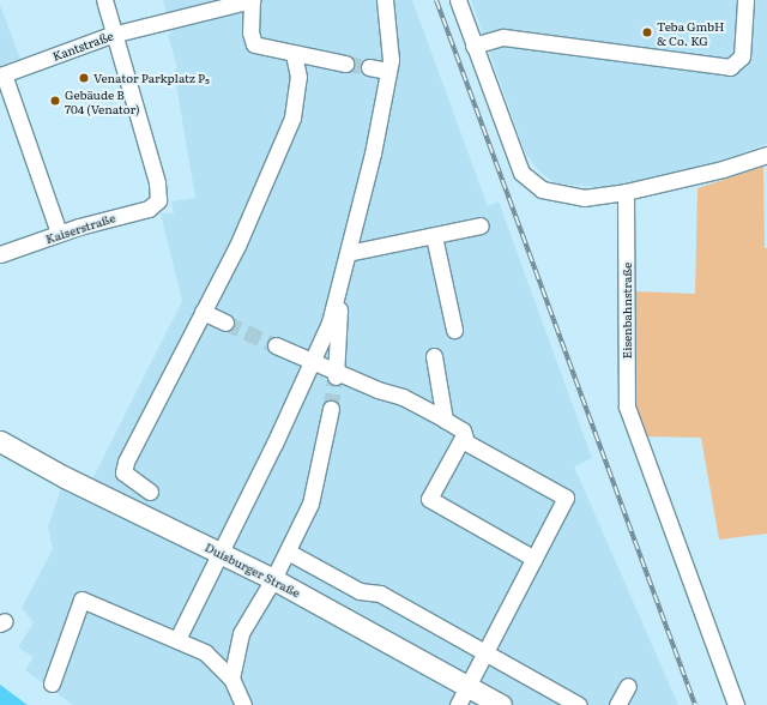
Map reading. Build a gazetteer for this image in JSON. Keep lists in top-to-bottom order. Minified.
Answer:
{"streets":{"main road":["Duisburger Straße"],"street":["Kantstraße","Kaiserstraße","Eisenbahnstraße"]},"crossings":[["Kantstraße","Kaiserstraße"]],"places":["Teba GmbH & Co. KG","Venator Parkplatz P₅","Gebäude B 704 (Venator)"]}
